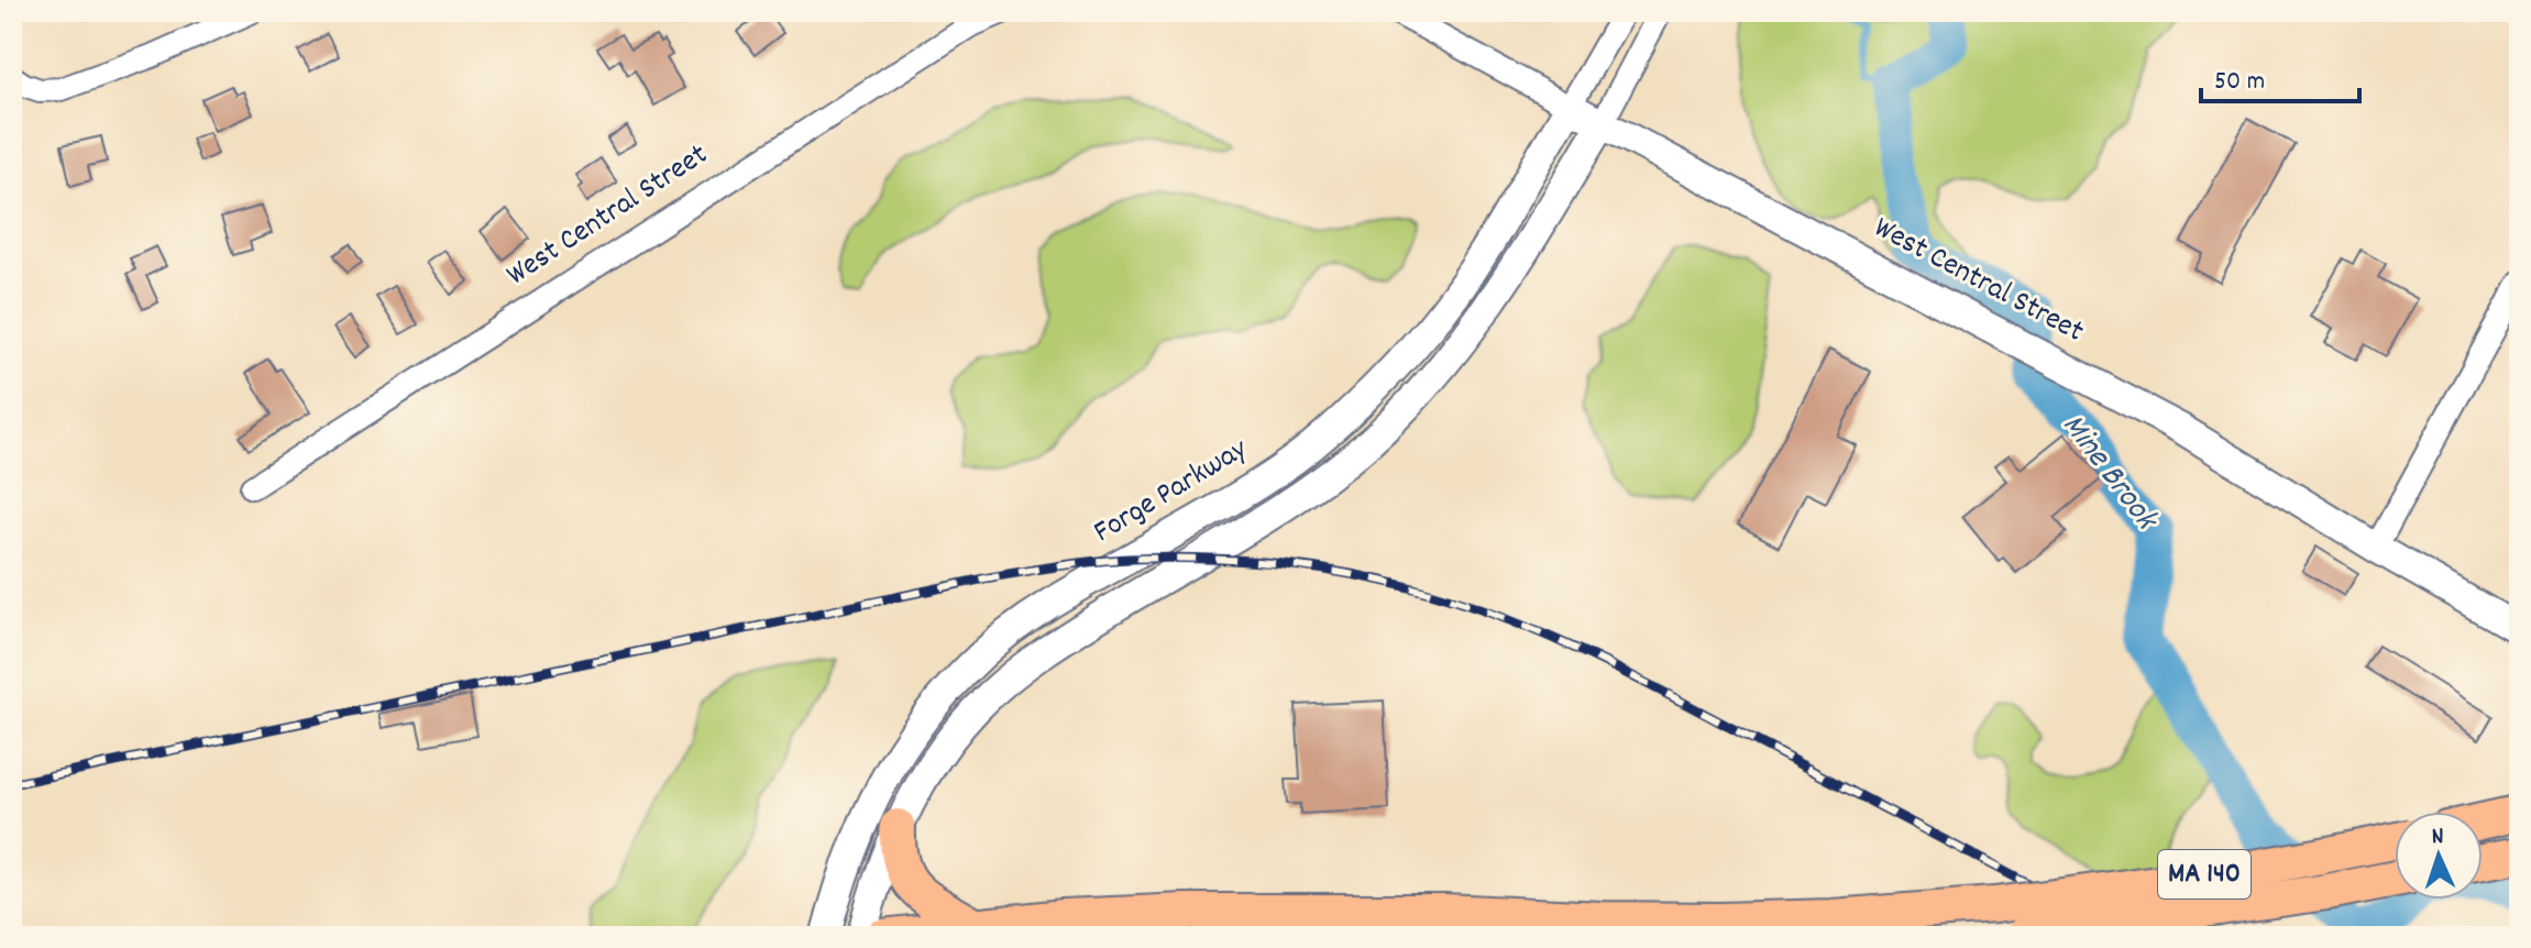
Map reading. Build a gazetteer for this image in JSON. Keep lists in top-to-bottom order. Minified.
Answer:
{"streets":{"main road":["MA 140"],"street":["West Central Street","Forge Parkway"]},"crossings":[["West Central Street","Forge Parkway"]],"water":["Mine Brook"],"scale_bar":"50 m","north":"top"}
